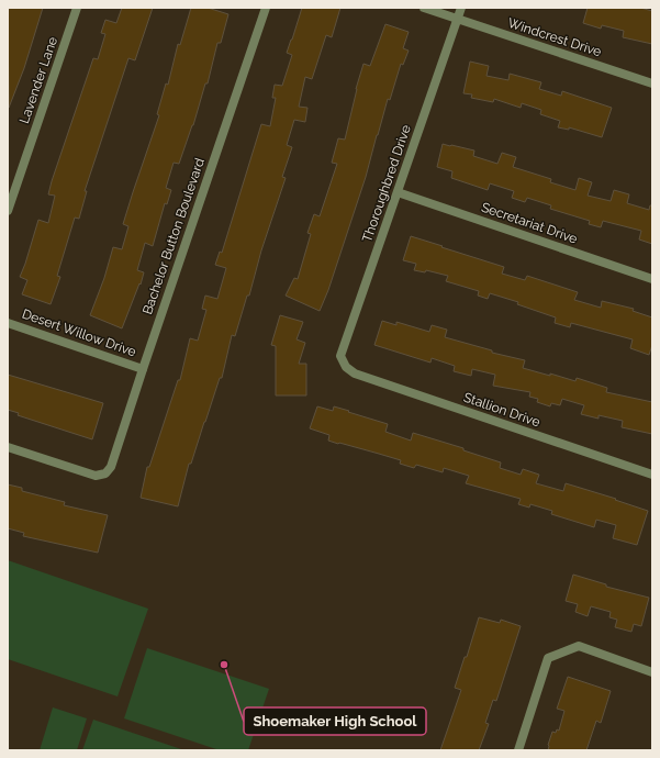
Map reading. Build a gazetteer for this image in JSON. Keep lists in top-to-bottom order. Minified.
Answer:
{"streets":{"street":["Windcrest Drive","Lavender Lane","Thoroughbred Drive","Secretariat Drive","Bachelor Button Boulevard","Desert Willow Drive","Stallion Drive"]},"crossings":[["Windcrest Drive","Thoroughbred Drive"],["Thoroughbred Drive","Secretariat Drive"],["Thoroughbred Drive","Stallion Drive"],["Bachelor Button Boulevard","Desert Willow Drive"]],"places":["Shoemaker High School"]}
